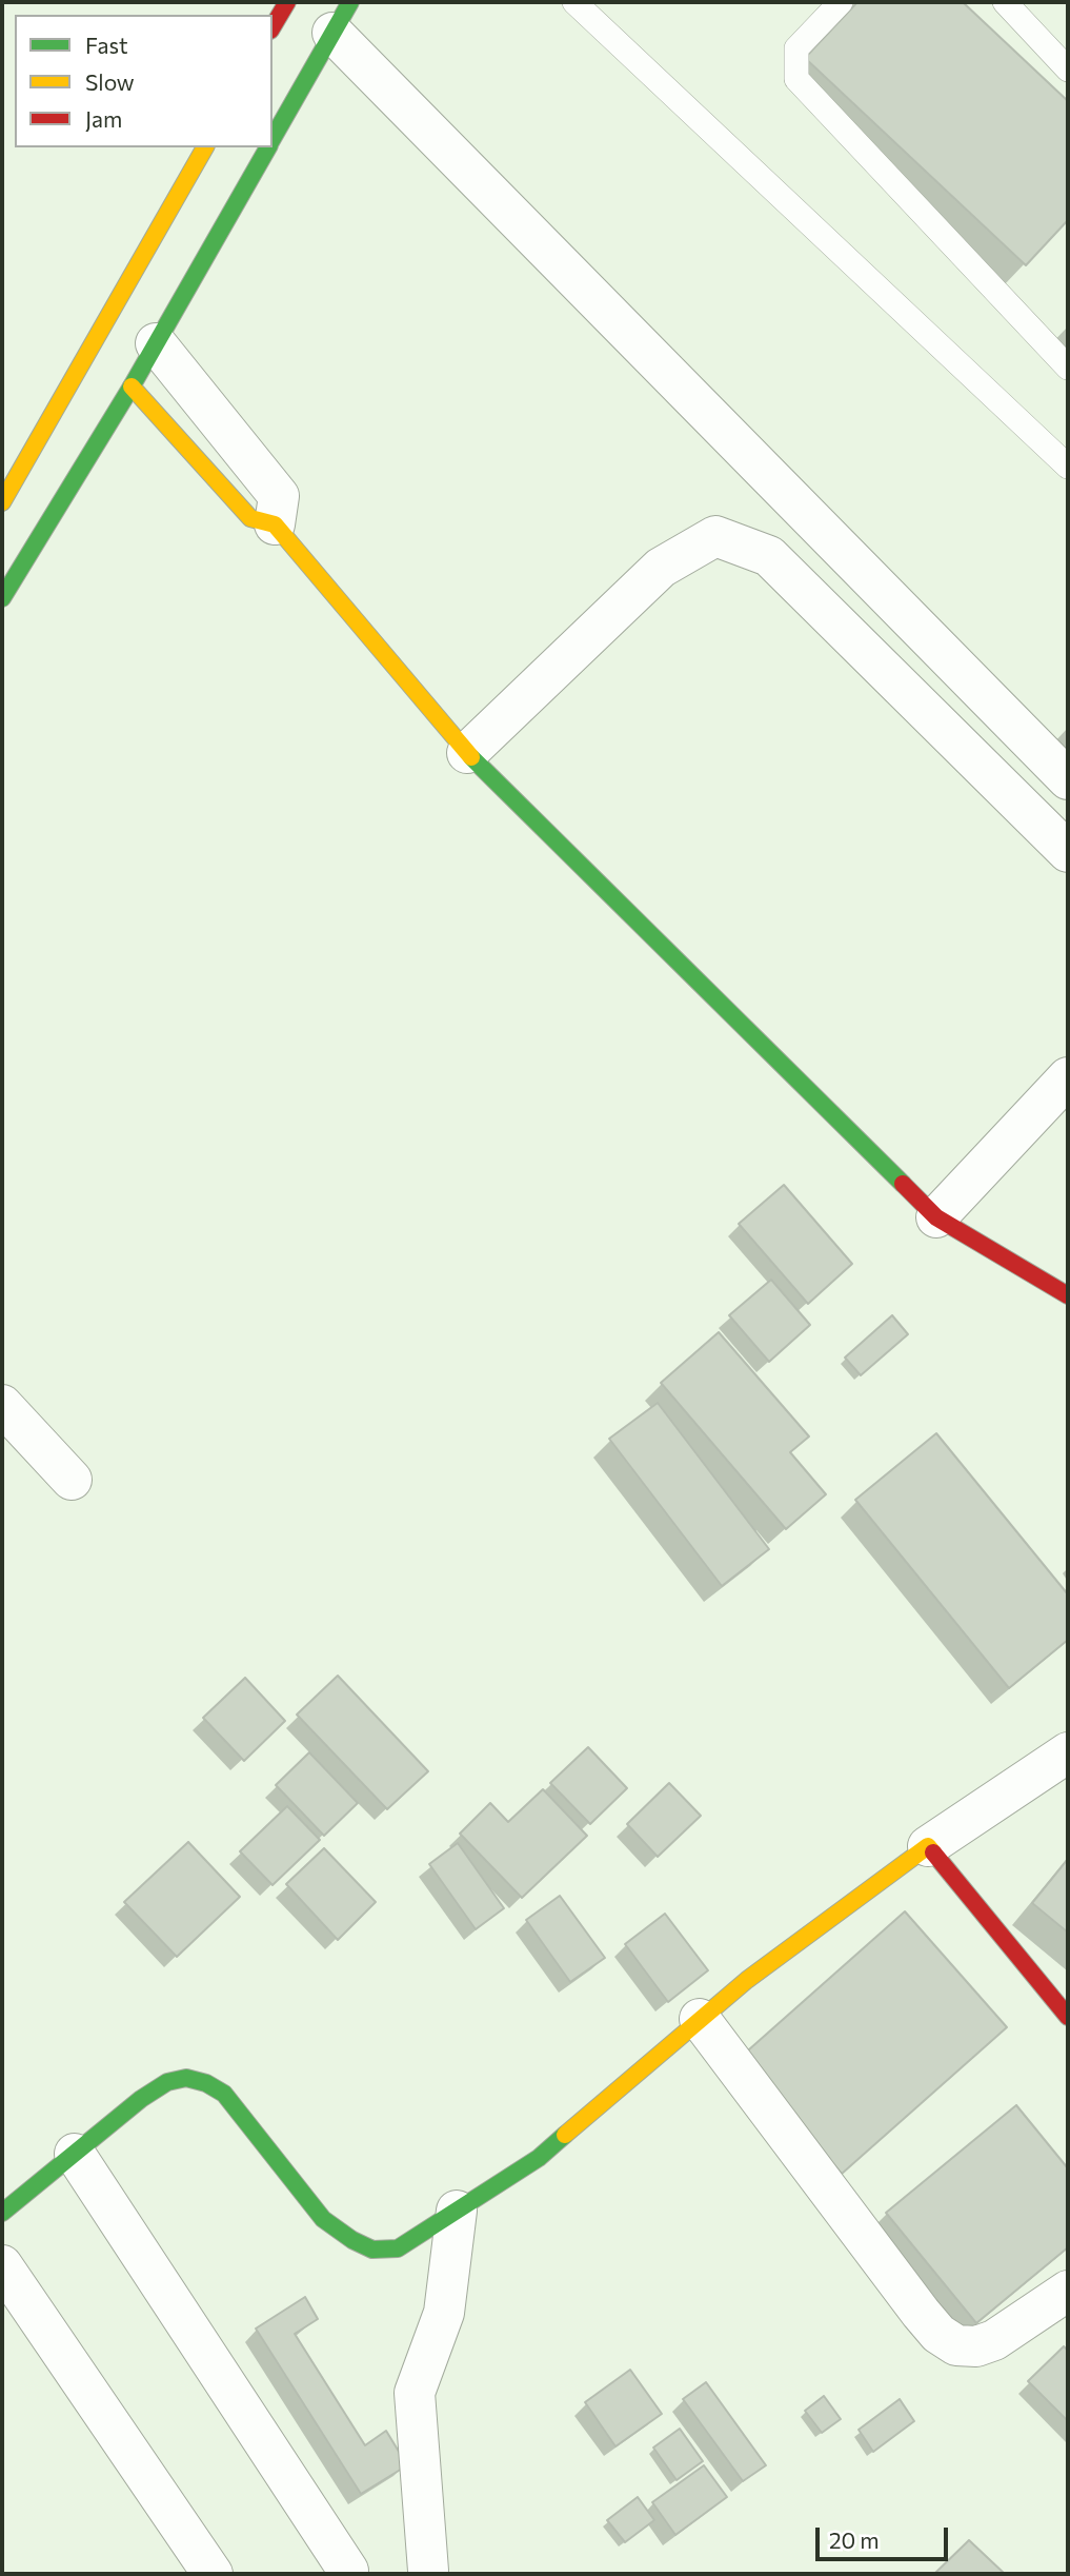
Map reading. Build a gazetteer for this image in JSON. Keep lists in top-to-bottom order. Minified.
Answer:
{"legend":["Fast","Slow","Jam"],"scale_bar":"20 m"}
